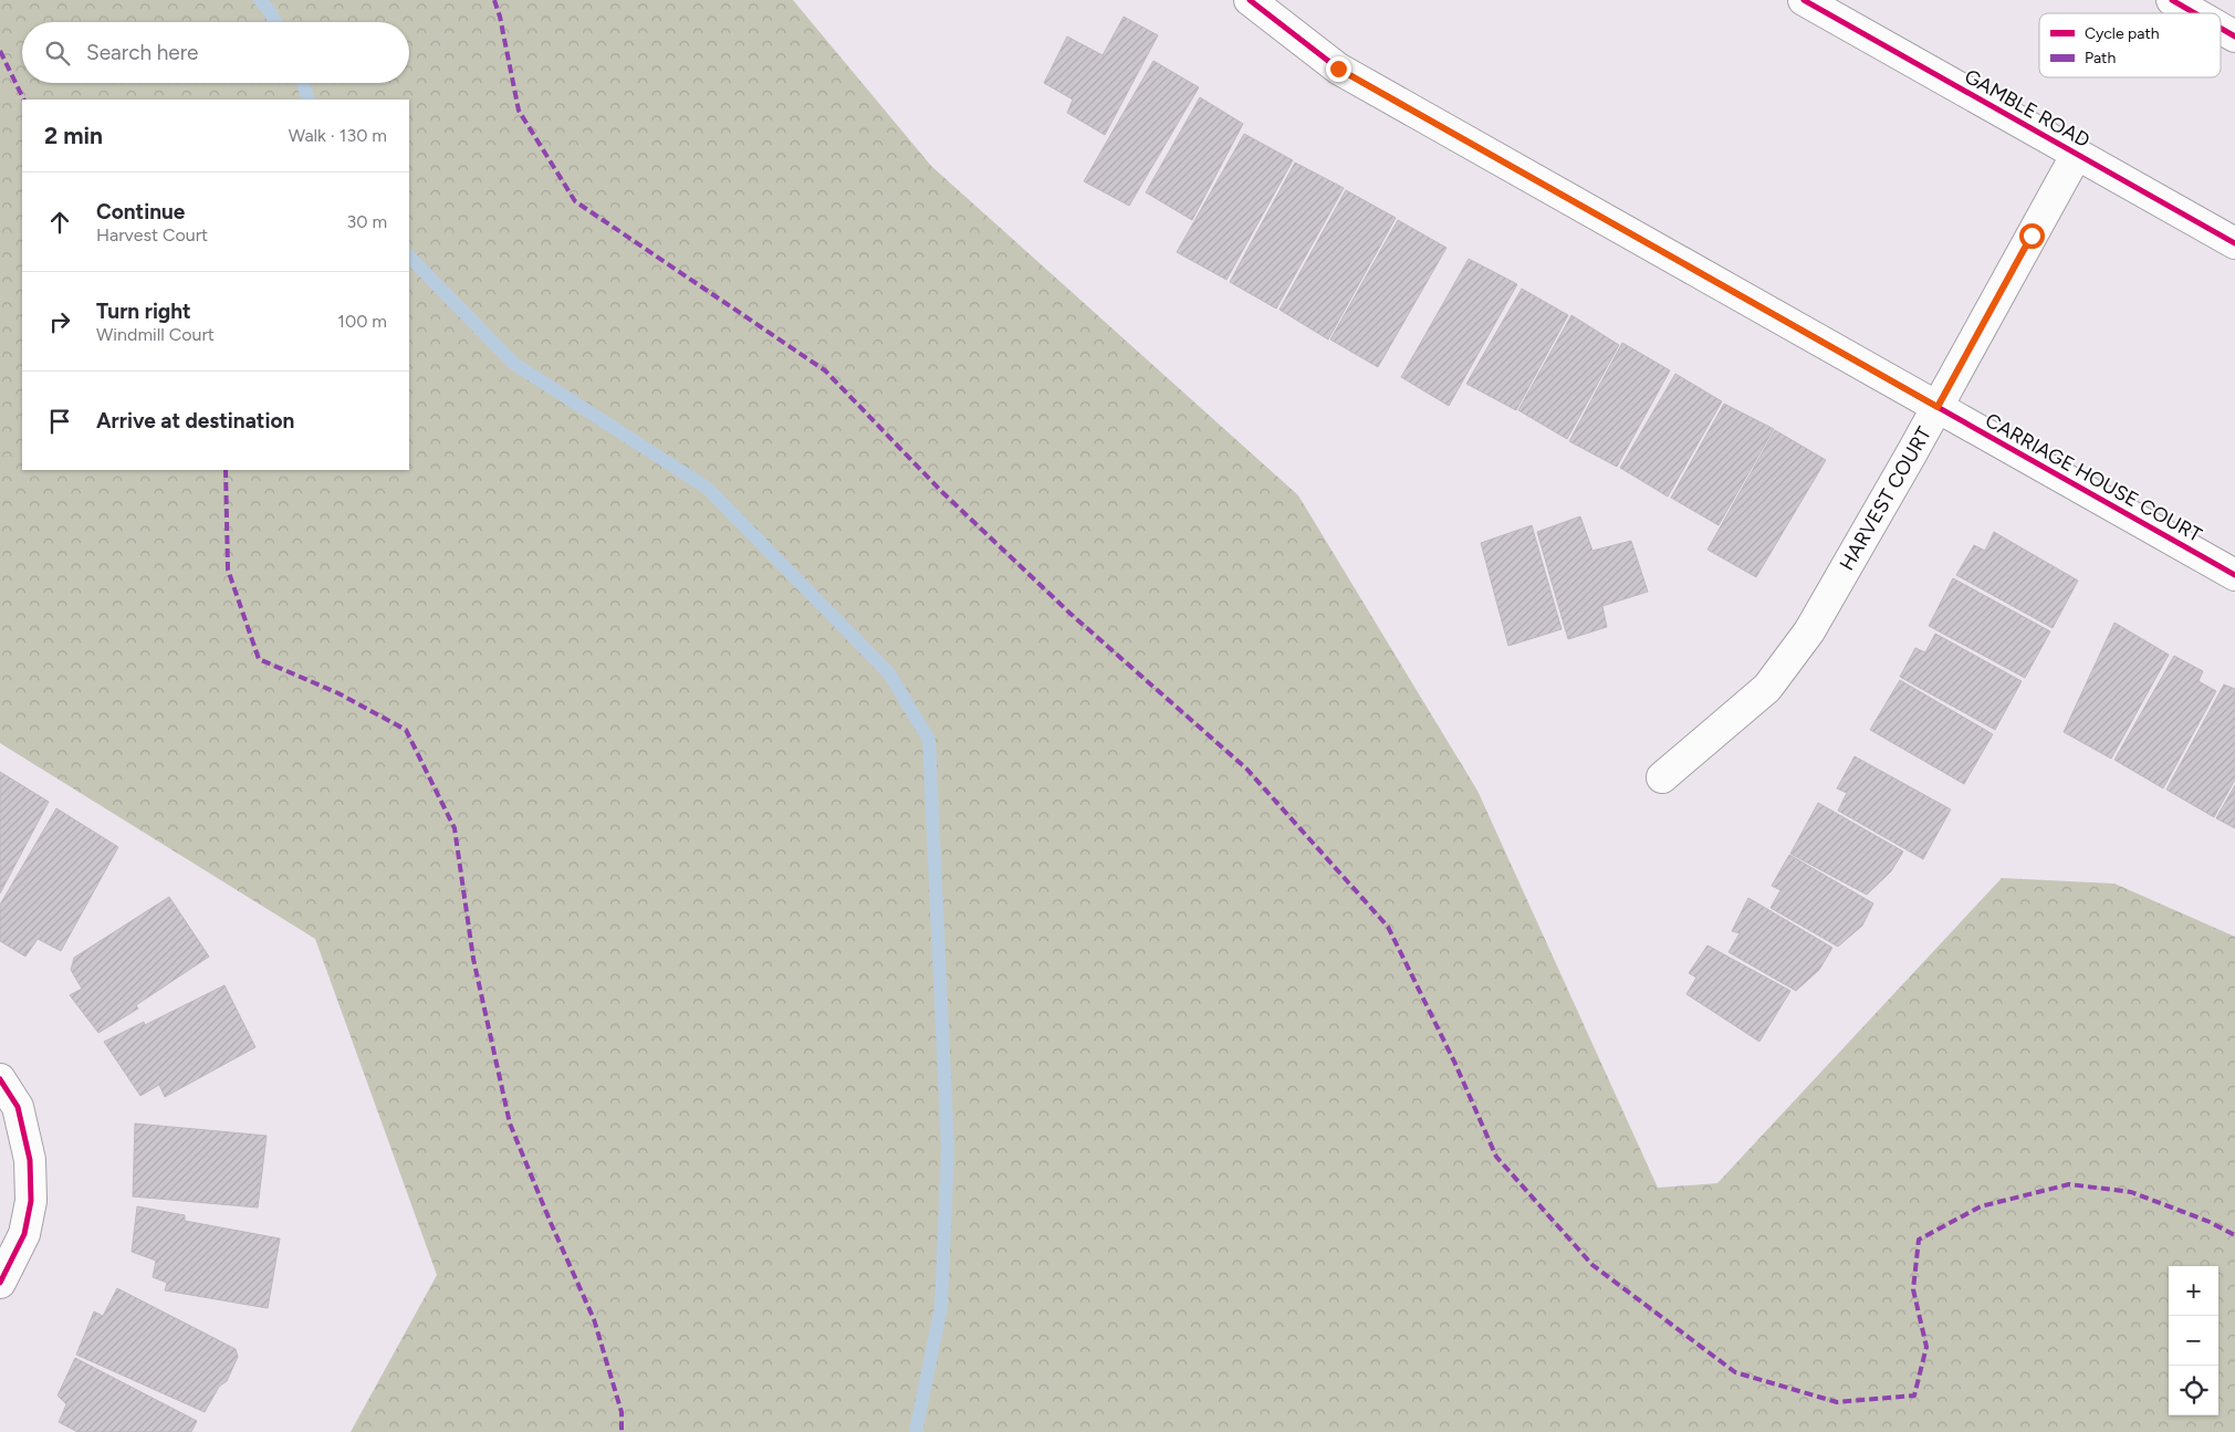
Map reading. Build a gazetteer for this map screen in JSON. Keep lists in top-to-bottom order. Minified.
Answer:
{"streets":{"street":["GAMBLE ROAD","CARRIAGE HOUSE COURT","HARVEST COURT"]},"crossings":[["GAMBLE ROAD","HARVEST COURT"],["CARRIAGE HOUSE COURT","HARVEST COURT"]],"legend":["Cycle path","Path"],"page":{"search":"Search here","heading":["2 min","Walk · 130 m"],"list":[["Continue","Harvest Court","30 m"],["Turn right","Windmill Court","100 m"],"Arrive at destination"],"map_buttons":["+","−"]}}
